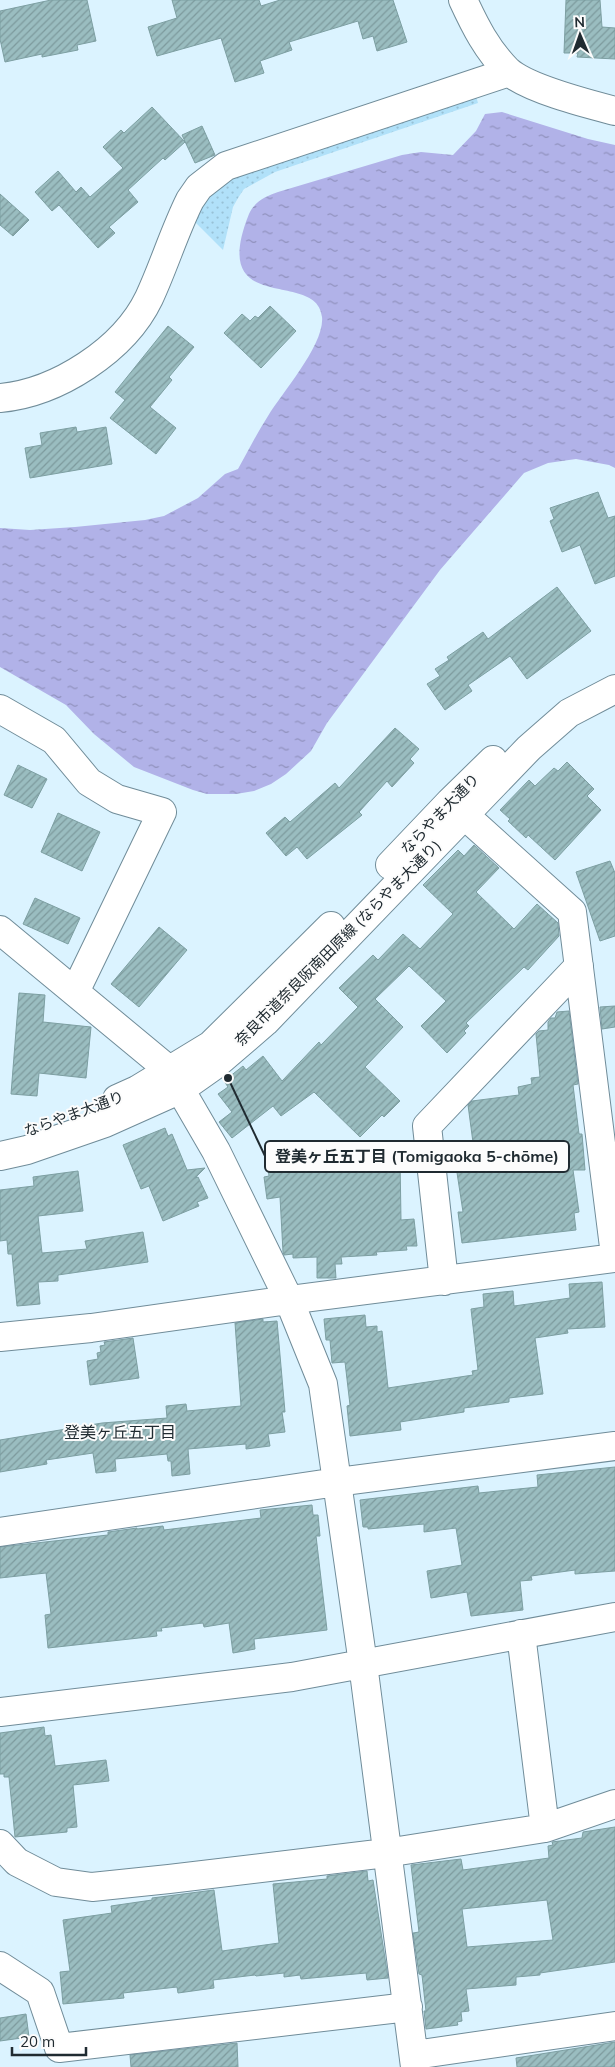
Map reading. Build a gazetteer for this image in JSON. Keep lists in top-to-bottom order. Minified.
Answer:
{"streets":{"street":["ならやま大通り"]},"districts":["登美ヶ丘五丁目"],"places":["登美ヶ丘五丁目 (Tomigaoka 5-chōme)"],"scale_bar":"20 m","north":"top"}
